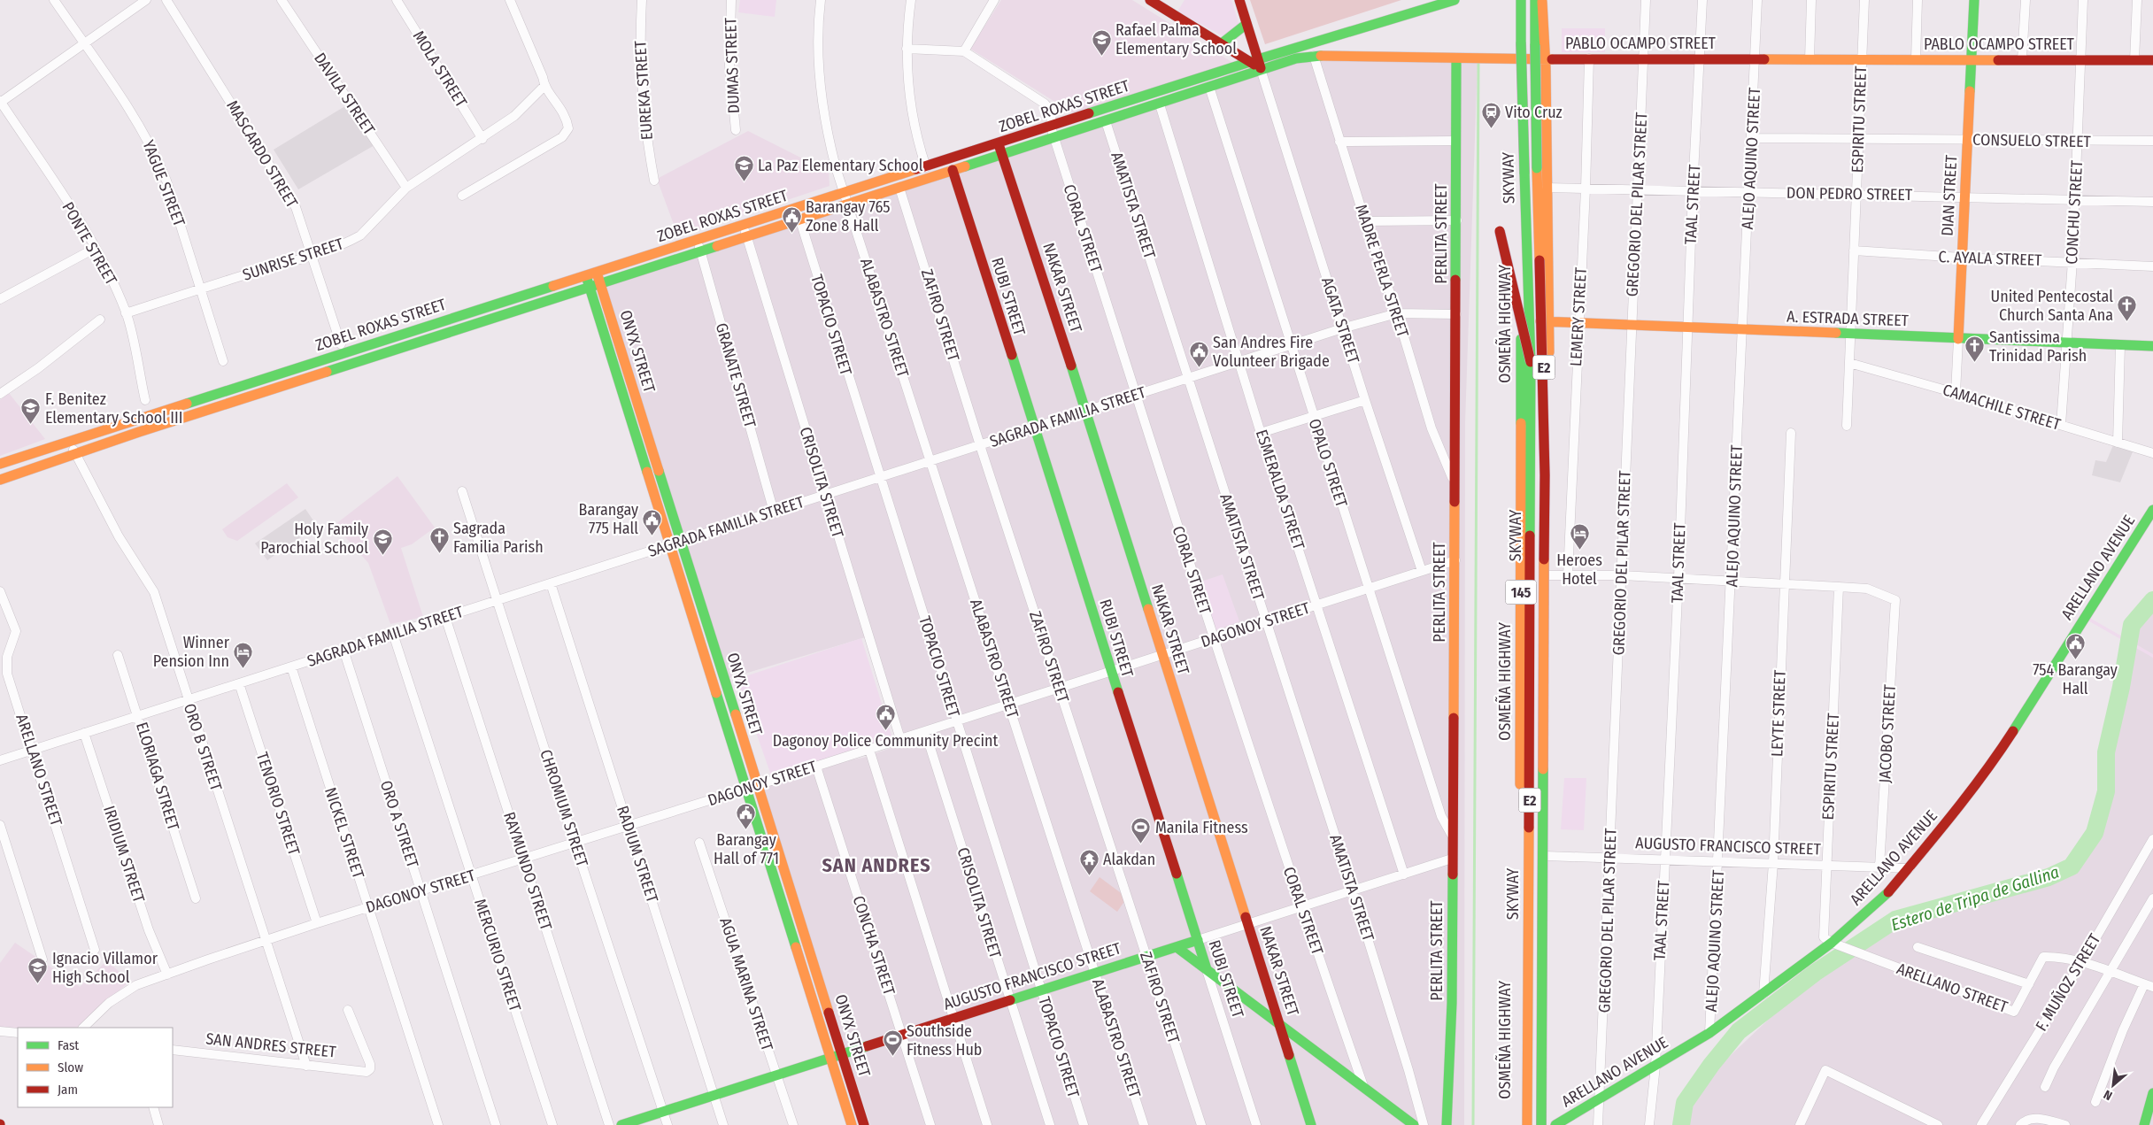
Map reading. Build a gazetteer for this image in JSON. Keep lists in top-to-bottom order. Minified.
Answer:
{"streets":{"main road":["PABLO OCAMPO STREET","ZOBEL ROXAS STREET","SKYWAY","DIAN STREET","PERLITA STREET","NAKAR STREET","RUBI STREET","A. ESTRADA STREET","OSMEÑA HIGHWAY","ONYX STREET","E2","ARELLANO AVENUE","145","AUGUSTO FRANCISCO STREET"],"street":["DUMAS STREET","MOLA STREET","EUREKA STREET","DAVILA STREET","ESPIRITU STREET","CONSUELO STREET","MASCARDO STREET","ALEJO AQUINO STREET","YAGUE STREET","DON PEDRO STREET","GREGORIO DEL PILAR STREET","TAAL STREET","AMATISTA STREET","CONCHU STREET","CORAL STREET","PONTE STREET","C. AYALA STREET","SUNRISE STREET","MADRE PERLA STREET","ZAFIRO STREET","LEMERY STREET","ALABASTRO STREET","AGATA STREET","TOPACIO STREET","GRANATE STREET","CAMACHILE STREET","SAGRADA FAMILIA STREET","OPALO STREET","CRISOLITA STREET","ESMERALDA STREET","DAGONOY STREET","LEYTE STREET","JACOBO STREET","ORO B STREET","ARELLANO STREET","ELORIAGA STREET","TENORIO STREET","CHROMIUM STREET","ORO A STREET","NICKEL STREET","IRIDIUM STREET","RADIUM STREET","RAYMUNDO STREET","CONCHA STREET","MERCURIO STREET","F. MUÑOZ STREET","AGUA MARINA STREET","SAN ANDRES STREET"]},"crossings":[["PABLO OCAMPO STREET","ZOBEL ROXAS STREET"],["PABLO OCAMPO STREET","ESPIRITU STREET"],["PABLO OCAMPO STREET","ALEJO AQUINO STREET"],["PABLO OCAMPO STREET","DIAN STREET"],["PABLO OCAMPO STREET","GREGORIO DEL PILAR STREET"],["PABLO OCAMPO STREET","TAAL STREET"],["PABLO OCAMPO STREET","CONCHU STREET"],["PABLO OCAMPO STREET","PERLITA STREET"],["PABLO OCAMPO STREET","MADRE PERLA STREET"],["PABLO OCAMPO STREET","LEMERY STREET"],["PABLO OCAMPO STREET","AGATA STREET"],["PABLO OCAMPO STREET","OSMEÑA HIGHWAY"],["PABLO OCAMPO STREET","145"],["MOLA STREET","SUNRISE STREET"],["DAVILA STREET","SUNRISE STREET"],["ZOBEL ROXAS STREET","AMATISTA STREET"],["ZOBEL ROXAS STREET","CORAL STREET"],["ZOBEL ROXAS STREET","NAKAR STREET"],["ZOBEL ROXAS STREET","RUBI STREET"],["ZOBEL ROXAS STREET","ZAFIRO STREET"],["ZOBEL ROXAS STREET","ALABASTRO STREET"],["ZOBEL ROXAS STREET","AGATA STREET"],["ZOBEL ROXAS STREET","TOPACIO STREET"],["ZOBEL ROXAS STREET","ONYX STREET"],["ZOBEL ROXAS STREET","GRANATE STREET"],["ZOBEL ROXAS STREET","OPALO STREET"],["ZOBEL ROXAS STREET","CRISOLITA STREET"],["ZOBEL ROXAS STREET","ESMERALDA STREET"],["ZOBEL ROXAS STREET","ORO B STREET"],["ESPIRITU STREET","CONSUELO STREET"],["ESPIRITU STREET","DON PEDRO STREET"],["ESPIRITU STREET","C. AYALA STREET"],["ESPIRITU STREET","A. ESTRADA STREET"],["ESPIRITU STREET","CAMACHILE STREET"],["ESPIRITU STREET","ARELLANO AVENUE"],["ESPIRITU STREET","JACOBO STREET"],["ESPIRITU STREET","ARELLANO STREET"],["ESPIRITU STREET","AUGUSTO FRANCISCO STREET"],["CONSUELO STREET","ALEJO AQUINO STREET"],["CONSUELO STREET","DIAN STREET"],["CONSUELO STREET","CONCHU STREET"],["MASCARDO STREET","SUNRISE STREET"],["ALEJO AQUINO STREET","DON PEDRO STREET"],["ALEJO AQUINO STREET","A. ESTRADA STREET"],["ALEJO AQUINO STREET","ARELLANO AVENUE"],["ALEJO AQUINO STREET","AUGUSTO FRANCISCO STREET"],["YAGUE STREET","SUNRISE STREET"],["DON PEDRO STREET","DIAN STREET"],["DON PEDRO STREET","GREGORIO DEL PILAR STREET"],["DON PEDRO STREET","TAAL STREET"],["DON PEDRO STREET","CONCHU STREET"],["DON PEDRO STREET","LEMERY STREET"],["DON PEDRO STREET","145"],["DIAN STREET","C. AYALA STREET"],["DIAN STREET","A. ESTRADA STREET"],["DIAN STREET","CAMACHILE STREET"],["GREGORIO DEL PILAR STREET","A. ESTRADA STREET"],["GREGORIO DEL PILAR STREET","ARELLANO AVENUE"],["GREGORIO DEL PILAR STREET","AUGUSTO FRANCISCO STREET"],["TAAL STREET","A. ESTRADA STREET"],["TAAL STREET","ARELLANO AVENUE"],["TAAL STREET","AUGUSTO FRANCISCO STREET"],["AMATISTA STREET","SAGRADA FAMILIA STREET"],["AMATISTA STREET","DAGONOY STREET"],["AMATISTA STREET","AUGUSTO FRANCISCO STREET"],["CONCHU STREET","C. AYALA STREET"],["CONCHU STREET","A. ESTRADA STREET"],["CONCHU STREET","CAMACHILE STREET"],["CORAL STREET","SAGRADA FAMILIA STREET"],["CORAL STREET","DAGONOY STREET"],["CORAL STREET","AUGUSTO FRANCISCO STREET"],["PERLITA STREET","MADRE PERLA STREET"],["PERLITA STREET","SAGRADA FAMILIA STREET"],["PERLITA STREET","OPALO STREET"],["PERLITA STREET","DAGONOY STREET"],["PERLITA STREET","AUGUSTO FRANCISCO STREET"],["PONTE STREET","SUNRISE STREET"],["MADRE PERLA STREET","SAGRADA FAMILIA STREET"],["NAKAR STREET","SAGRADA FAMILIA STREET"],["NAKAR STREET","DAGONOY STREET"],["NAKAR STREET","AUGUSTO FRANCISCO STREET"],["RUBI STREET","SAGRADA FAMILIA STREET"],["RUBI STREET","DAGONOY STREET"],["RUBI STREET","AUGUSTO FRANCISCO STREET"],["ZAFIRO STREET","SAGRADA FAMILIA STREET"],["ZAFIRO STREET","DAGONOY STREET"],["ZAFIRO STREET","AUGUSTO FRANCISCO STREET"],["LEMERY STREET","A. ESTRADA STREET"],["ALABASTRO STREET","SAGRADA FAMILIA STREET"],["ALABASTRO STREET","DAGONOY STREET"],["ALABASTRO STREET","AUGUSTO FRANCISCO STREET"],["A. ESTRADA STREET","145"],["AGATA STREET","SAGRADA FAMILIA STREET"],["AGATA STREET","DAGONOY STREET"],["TOPACIO STREET","SAGRADA FAMILIA STREET"],["TOPACIO STREET","DAGONOY STREET"],["TOPACIO STREET","AUGUSTO FRANCISCO STREET"],["ONYX STREET","SAGRADA FAMILIA STREET"],["ONYX STREET","DAGONOY STREET"],["ONYX STREET","AUGUSTO FRANCISCO STREET"],["GRANATE STREET","SAGRADA FAMILIA STREET"],["SAGRADA FAMILIA STREET","OPALO STREET"],["SAGRADA FAMILIA STREET","CRISOLITA STREET"],["SAGRADA FAMILIA STREET","ESMERALDA STREET"],["SAGRADA FAMILIA STREET","ORO B STREET"],["SAGRADA FAMILIA STREET","ARELLANO STREET"],["SAGRADA FAMILIA STREET","ELORIAGA STREET"],["SAGRADA FAMILIA STREET","TENORIO STREET"],["SAGRADA FAMILIA STREET","CHROMIUM STREET"],["SAGRADA FAMILIA STREET","ORO A STREET"],["SAGRADA FAMILIA STREET","NICKEL STREET"],["SAGRADA FAMILIA STREET","IRIDIUM STREET"],["SAGRADA FAMILIA STREET","RADIUM STREET"],["SAGRADA FAMILIA STREET","RAYMUNDO STREET"],["SAGRADA FAMILIA STREET","MERCURIO STREET"],["OPALO STREET","DAGONOY STREET"],["CRISOLITA STREET","DAGONOY STREET"],["CRISOLITA STREET","AUGUSTO FRANCISCO STREET"],["ESMERALDA STREET","DAGONOY STREET"],["ESMERALDA STREET","AUGUSTO FRANCISCO STREET"],["ARELLANO AVENUE","LEYTE STREET"],["ARELLANO AVENUE","ARELLANO STREET"],["ARELLANO AVENUE","AUGUSTO FRANCISCO STREET"],["145","AUGUSTO FRANCISCO STREET"],["DAGONOY STREET","ORO B STREET"],["DAGONOY STREET","TENORIO STREET"],["DAGONOY STREET","CHROMIUM STREET"],["DAGONOY STREET","ORO A STREET"],["DAGONOY STREET","NICKEL STREET"],["DAGONOY STREET","IRIDIUM STREET"],["DAGONOY STREET","RADIUM STREET"],["DAGONOY STREET","RAYMUNDO STREET"],["DAGONOY STREET","CONCHA STREET"],["DAGONOY STREET","MERCURIO STREET"],["LEYTE STREET","AUGUSTO FRANCISCO STREET"],["JACOBO STREET","AUGUSTO FRANCISCO STREET"],["ORO B STREET","SAN ANDRES STREET"],["ARELLANO STREET","F. MUÑOZ STREET"],["CHROMIUM STREET","AUGUSTO FRANCISCO STREET"],["AUGUSTO FRANCISCO STREET","RADIUM STREET"],["AUGUSTO FRANCISCO STREET","CONCHA STREET"],["AUGUSTO FRANCISCO STREET","AGUA MARINA STREET"]],"districts":["SAN ANDRES"],"water":["Estero de Tripa de Gallina"],"places":{"school or university":["Rafael Palma Elementary School","La Paz Elementary School","F. Benitez Elementary School III","Holy Family Parochial School","Ignacio Villamor High School"],"station":["Vito Cruz"],"public building":["Barangay 765 Zone 8 Hall","San Andres Fire Volunteer Brigade","Barangay 775 Hall","754 Barangay Hall","Dagonoy Police Community Precint","Barangay Hall of 771"],"church":["United Pentecostal Church Santa Ana","Santissima Trinidad Parish","Sagrada Familia Parish"],"hotel":["Heroes Hotel","Winner Pension Inn"],"sports":["Manila Fitness","Southside Fitness Hub"],"temple":["Alakdan"]},"legend":["Fast","Slow","Jam"],"north":"bottom left"}
